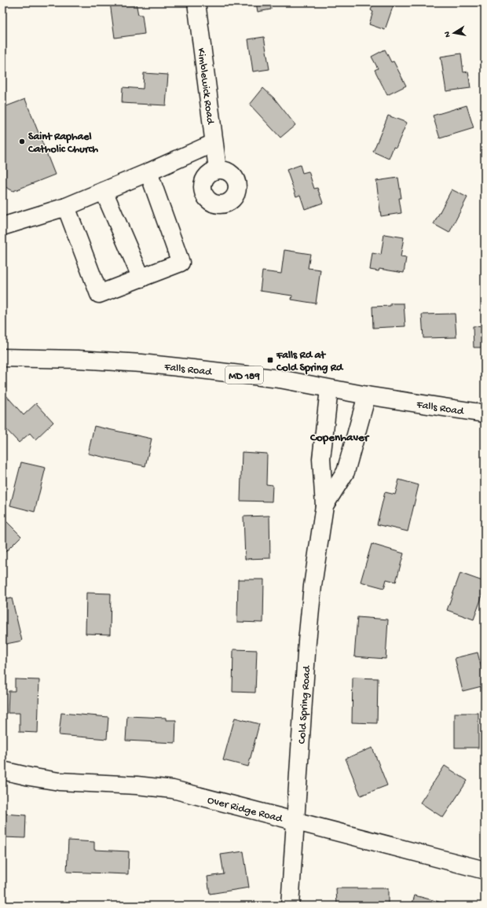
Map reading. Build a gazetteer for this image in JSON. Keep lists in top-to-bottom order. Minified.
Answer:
{"streets":{"street":["Kimblewick Road","Falls Road","MD 189","Cold Spring Road","Over Ridge Road"]},"crossings":[["Falls Road","Cold Spring Road"],["Cold Spring Road","Over Ridge Road"]],"districts":["Copenhaver"],"places":{"other":["Saint Raphael Catholic Church"],"transit":["Falls Rd at Cold Spring Rd"]},"north":"left"}
